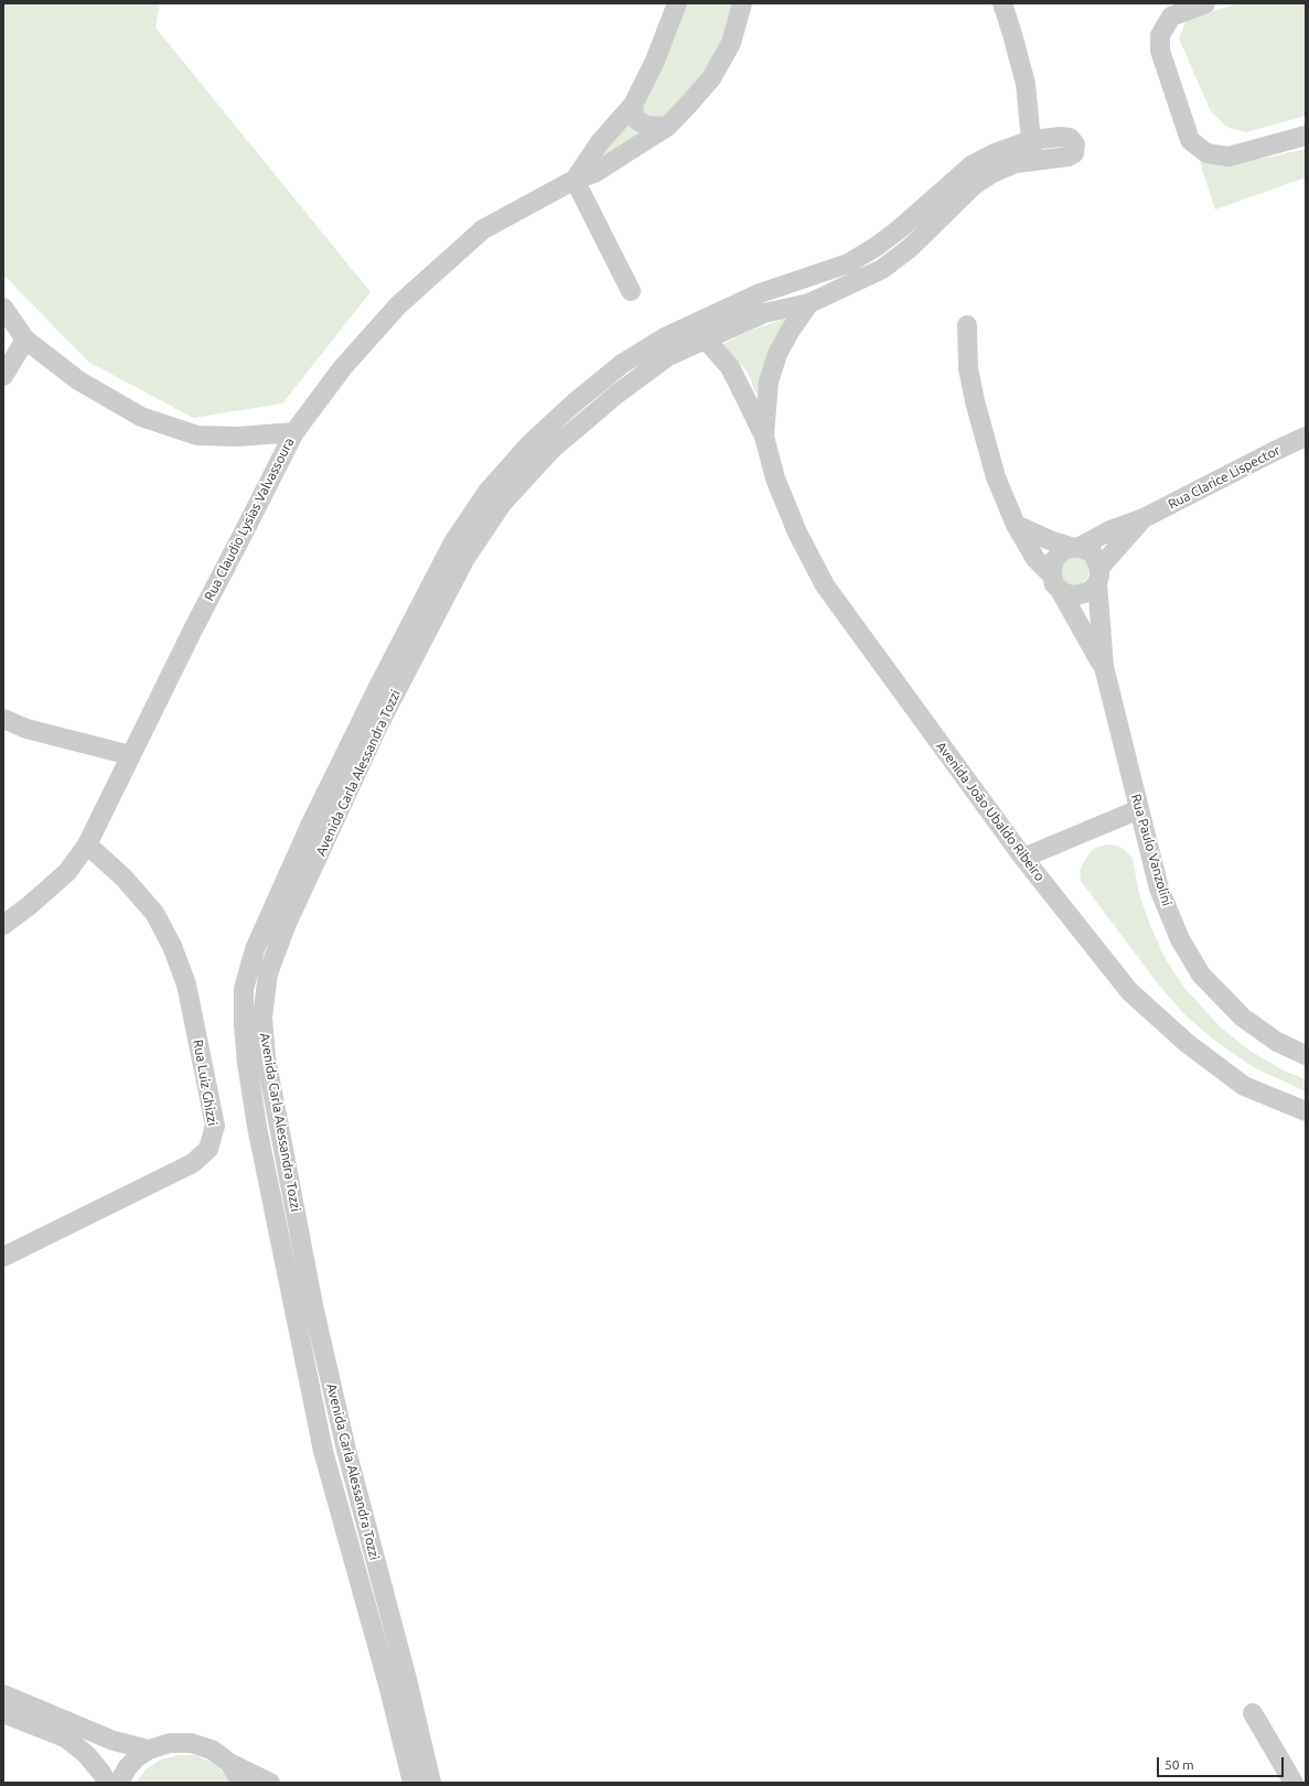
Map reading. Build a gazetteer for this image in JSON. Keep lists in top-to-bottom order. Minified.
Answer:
{"streets":{"street":["Rua Clarice Lispector","Rua Claudio Lysias Valvassoura","Avenida Carla Alessandra Tozzi","Avenida João Ubaldo Ribeiro","Rua Paulo Vanzolini","Rua Luiz Ghizzi"]},"crossings":[["Rua Clarice Lispector","Rua Paulo Vanzolini"],["Rua Claudio Lysias Valvassoura","Rua Luiz Ghizzi"],["Avenida Carla Alessandra Tozzi","Avenida João Ubaldo Ribeiro"]],"scale_bar":"50 m"}
